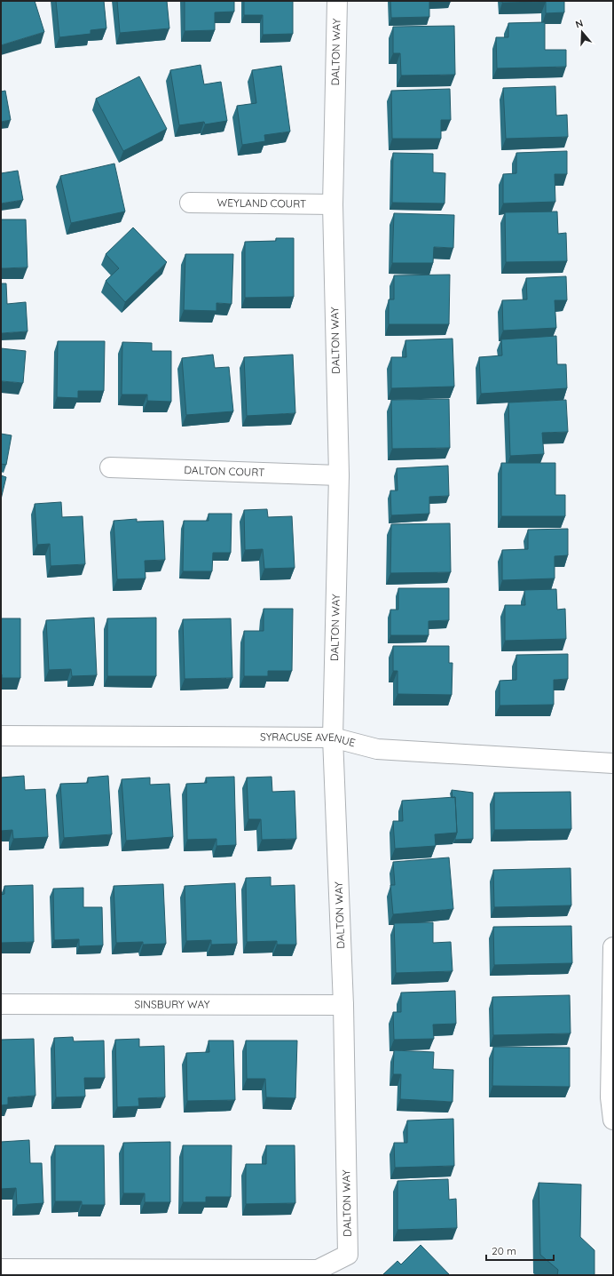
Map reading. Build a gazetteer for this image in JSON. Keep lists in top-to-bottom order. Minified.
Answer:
{"streets":{"street":["DALTON WAY","WEYLAND COURT","DALTON COURT","SYRACUSE AVENUE","SINSBURY WAY"]},"crossings":[["DALTON WAY","WEYLAND COURT"],["DALTON WAY","DALTON COURT"],["DALTON WAY","SYRACUSE AVENUE"],["DALTON WAY","SINSBURY WAY"]],"scale_bar":"20 m","north":"top"}
